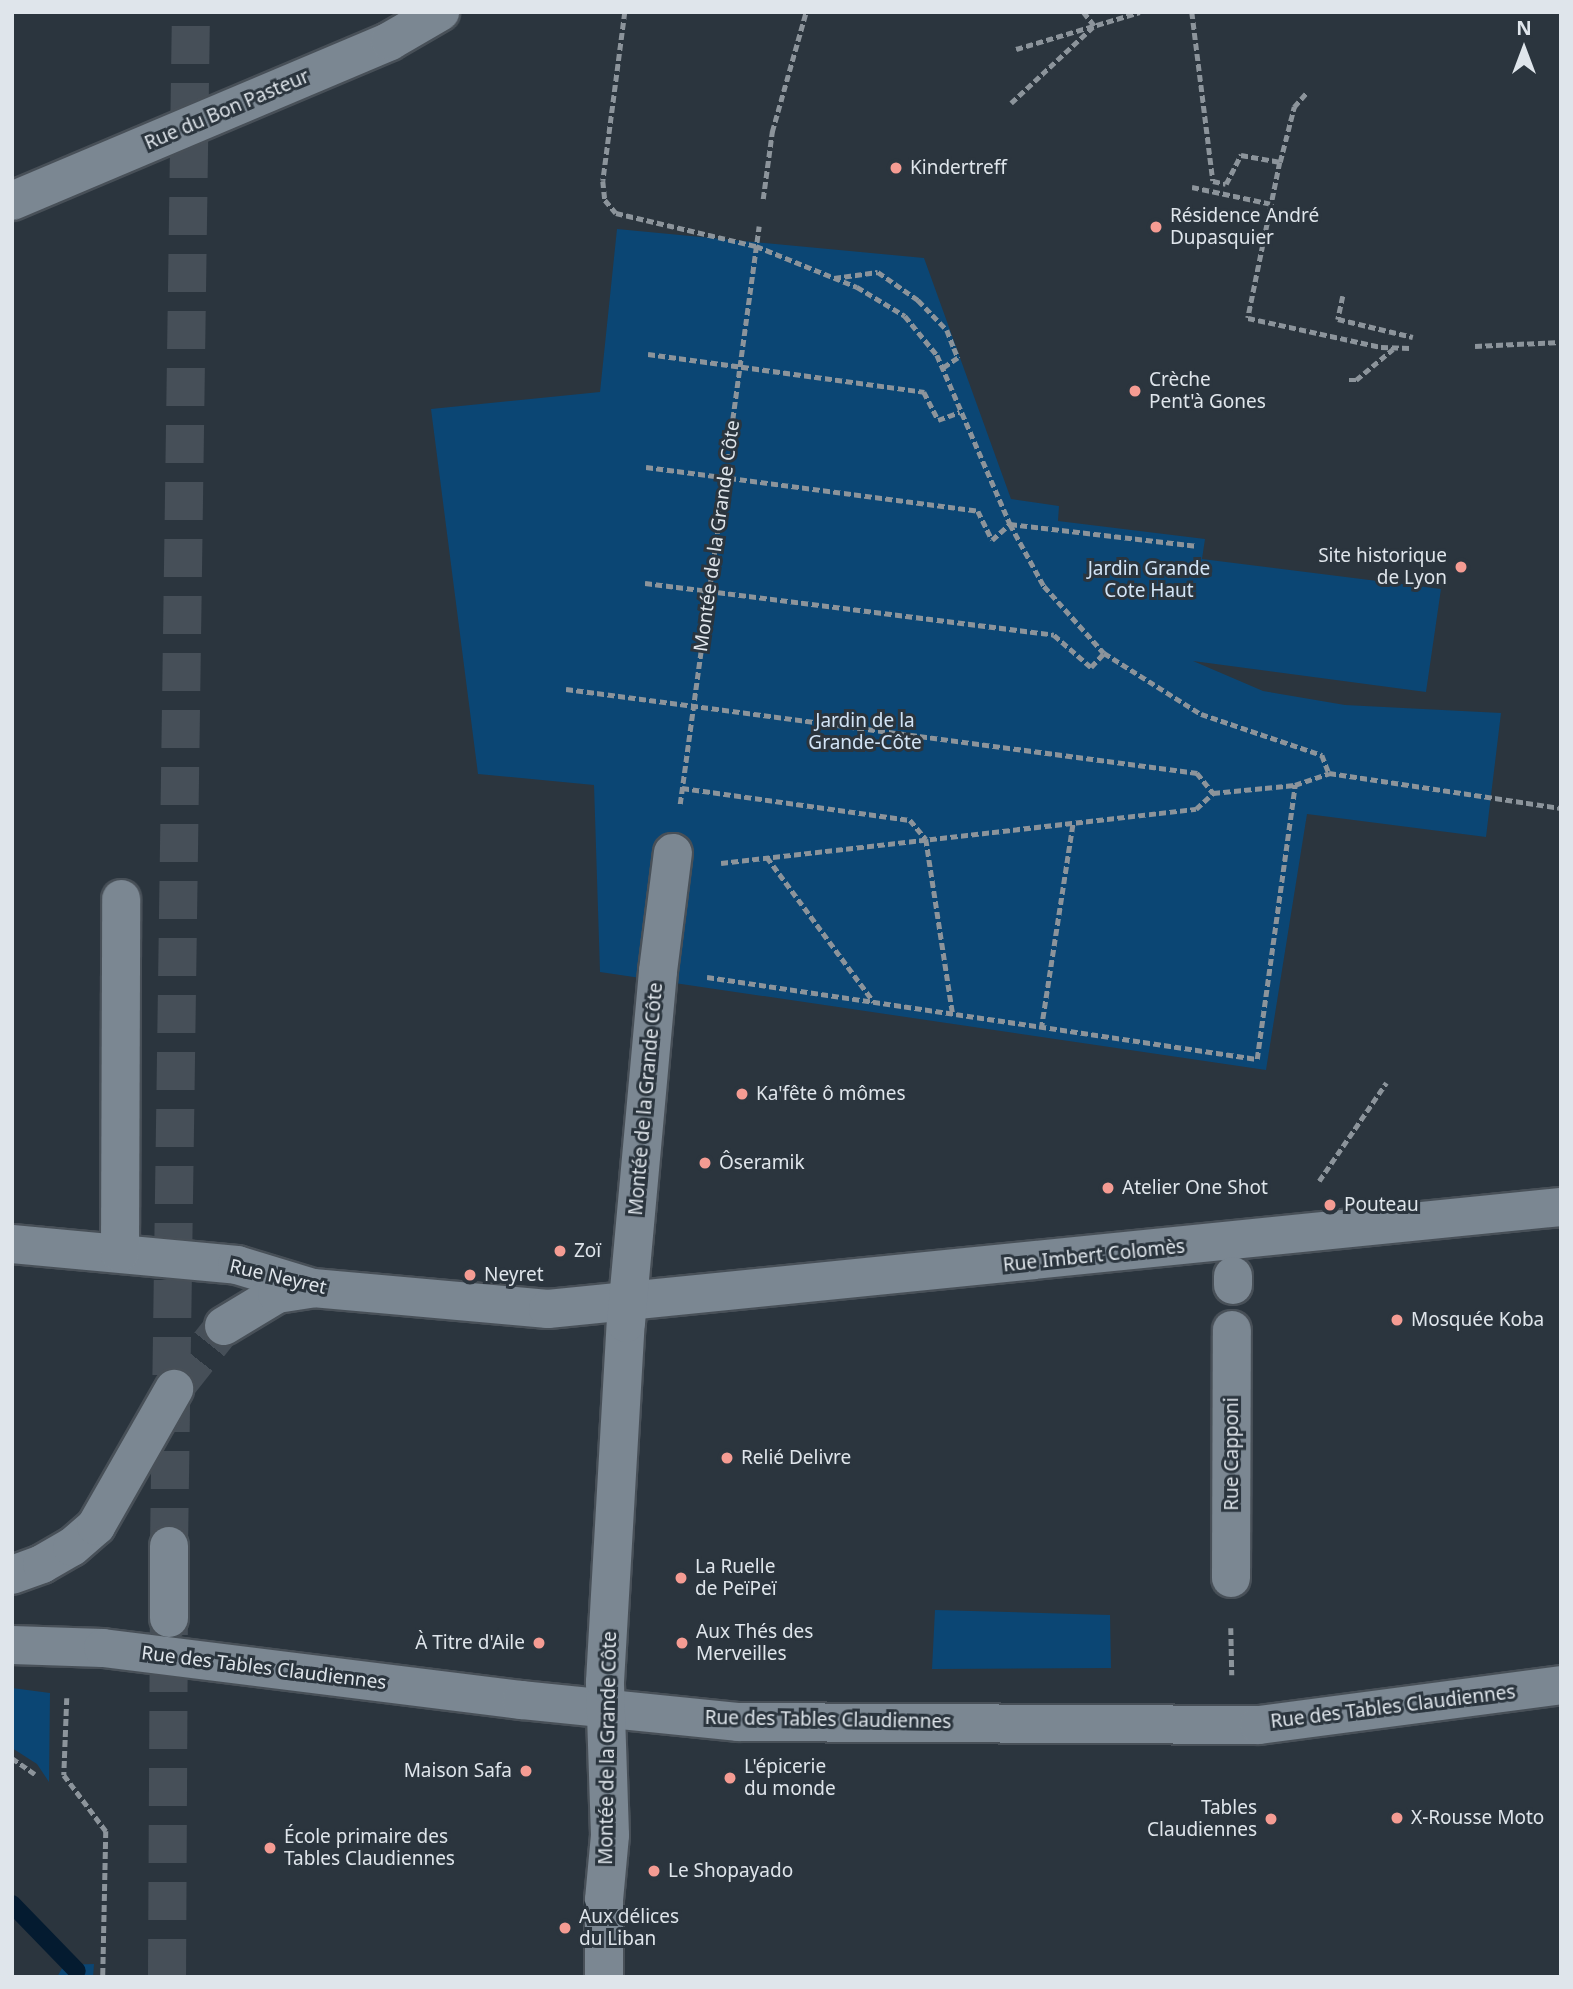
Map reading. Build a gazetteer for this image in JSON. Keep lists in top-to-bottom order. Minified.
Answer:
{"streets":{"street":["Rue du Bon Pasteur","Montée de la Grande Côte","Rue Imbert Colomès","Rue Neyret","Rue Capponi","Rue des Tables Claudiennes"]},"crossings":[["Montée de la Grande Côte","Rue Imbert Colomès"],["Montée de la Grande Côte","Rue Neyret"],["Montée de la Grande Côte","Rue des Tables Claudiennes"],["Rue Imbert Colomès","Rue Neyret"]],"parks":["Jardin Grande Cote Haut","Jardin de la Grande-Côte"],"places":["Kindertreff","Résidence André Dupasquier","Crèche Pent'à Gones","Site historique de Lyon","Ka'fête ô mômes","Ôseramik","Atelier One Shot","Pouteau","Zoï","Neyret","Mosquée Koba","Relié Delivre","La Ruelle de PeïPeï","À Titre d'Aile","Aux Thés des Merveilles","Maison Safa","L'épicerie du monde","X-Rousse Moto","Tables Claudiennes","École primaire des Tables Claudiennes","Le Shopayado","Aux délices du Liban"],"north":"top"}
